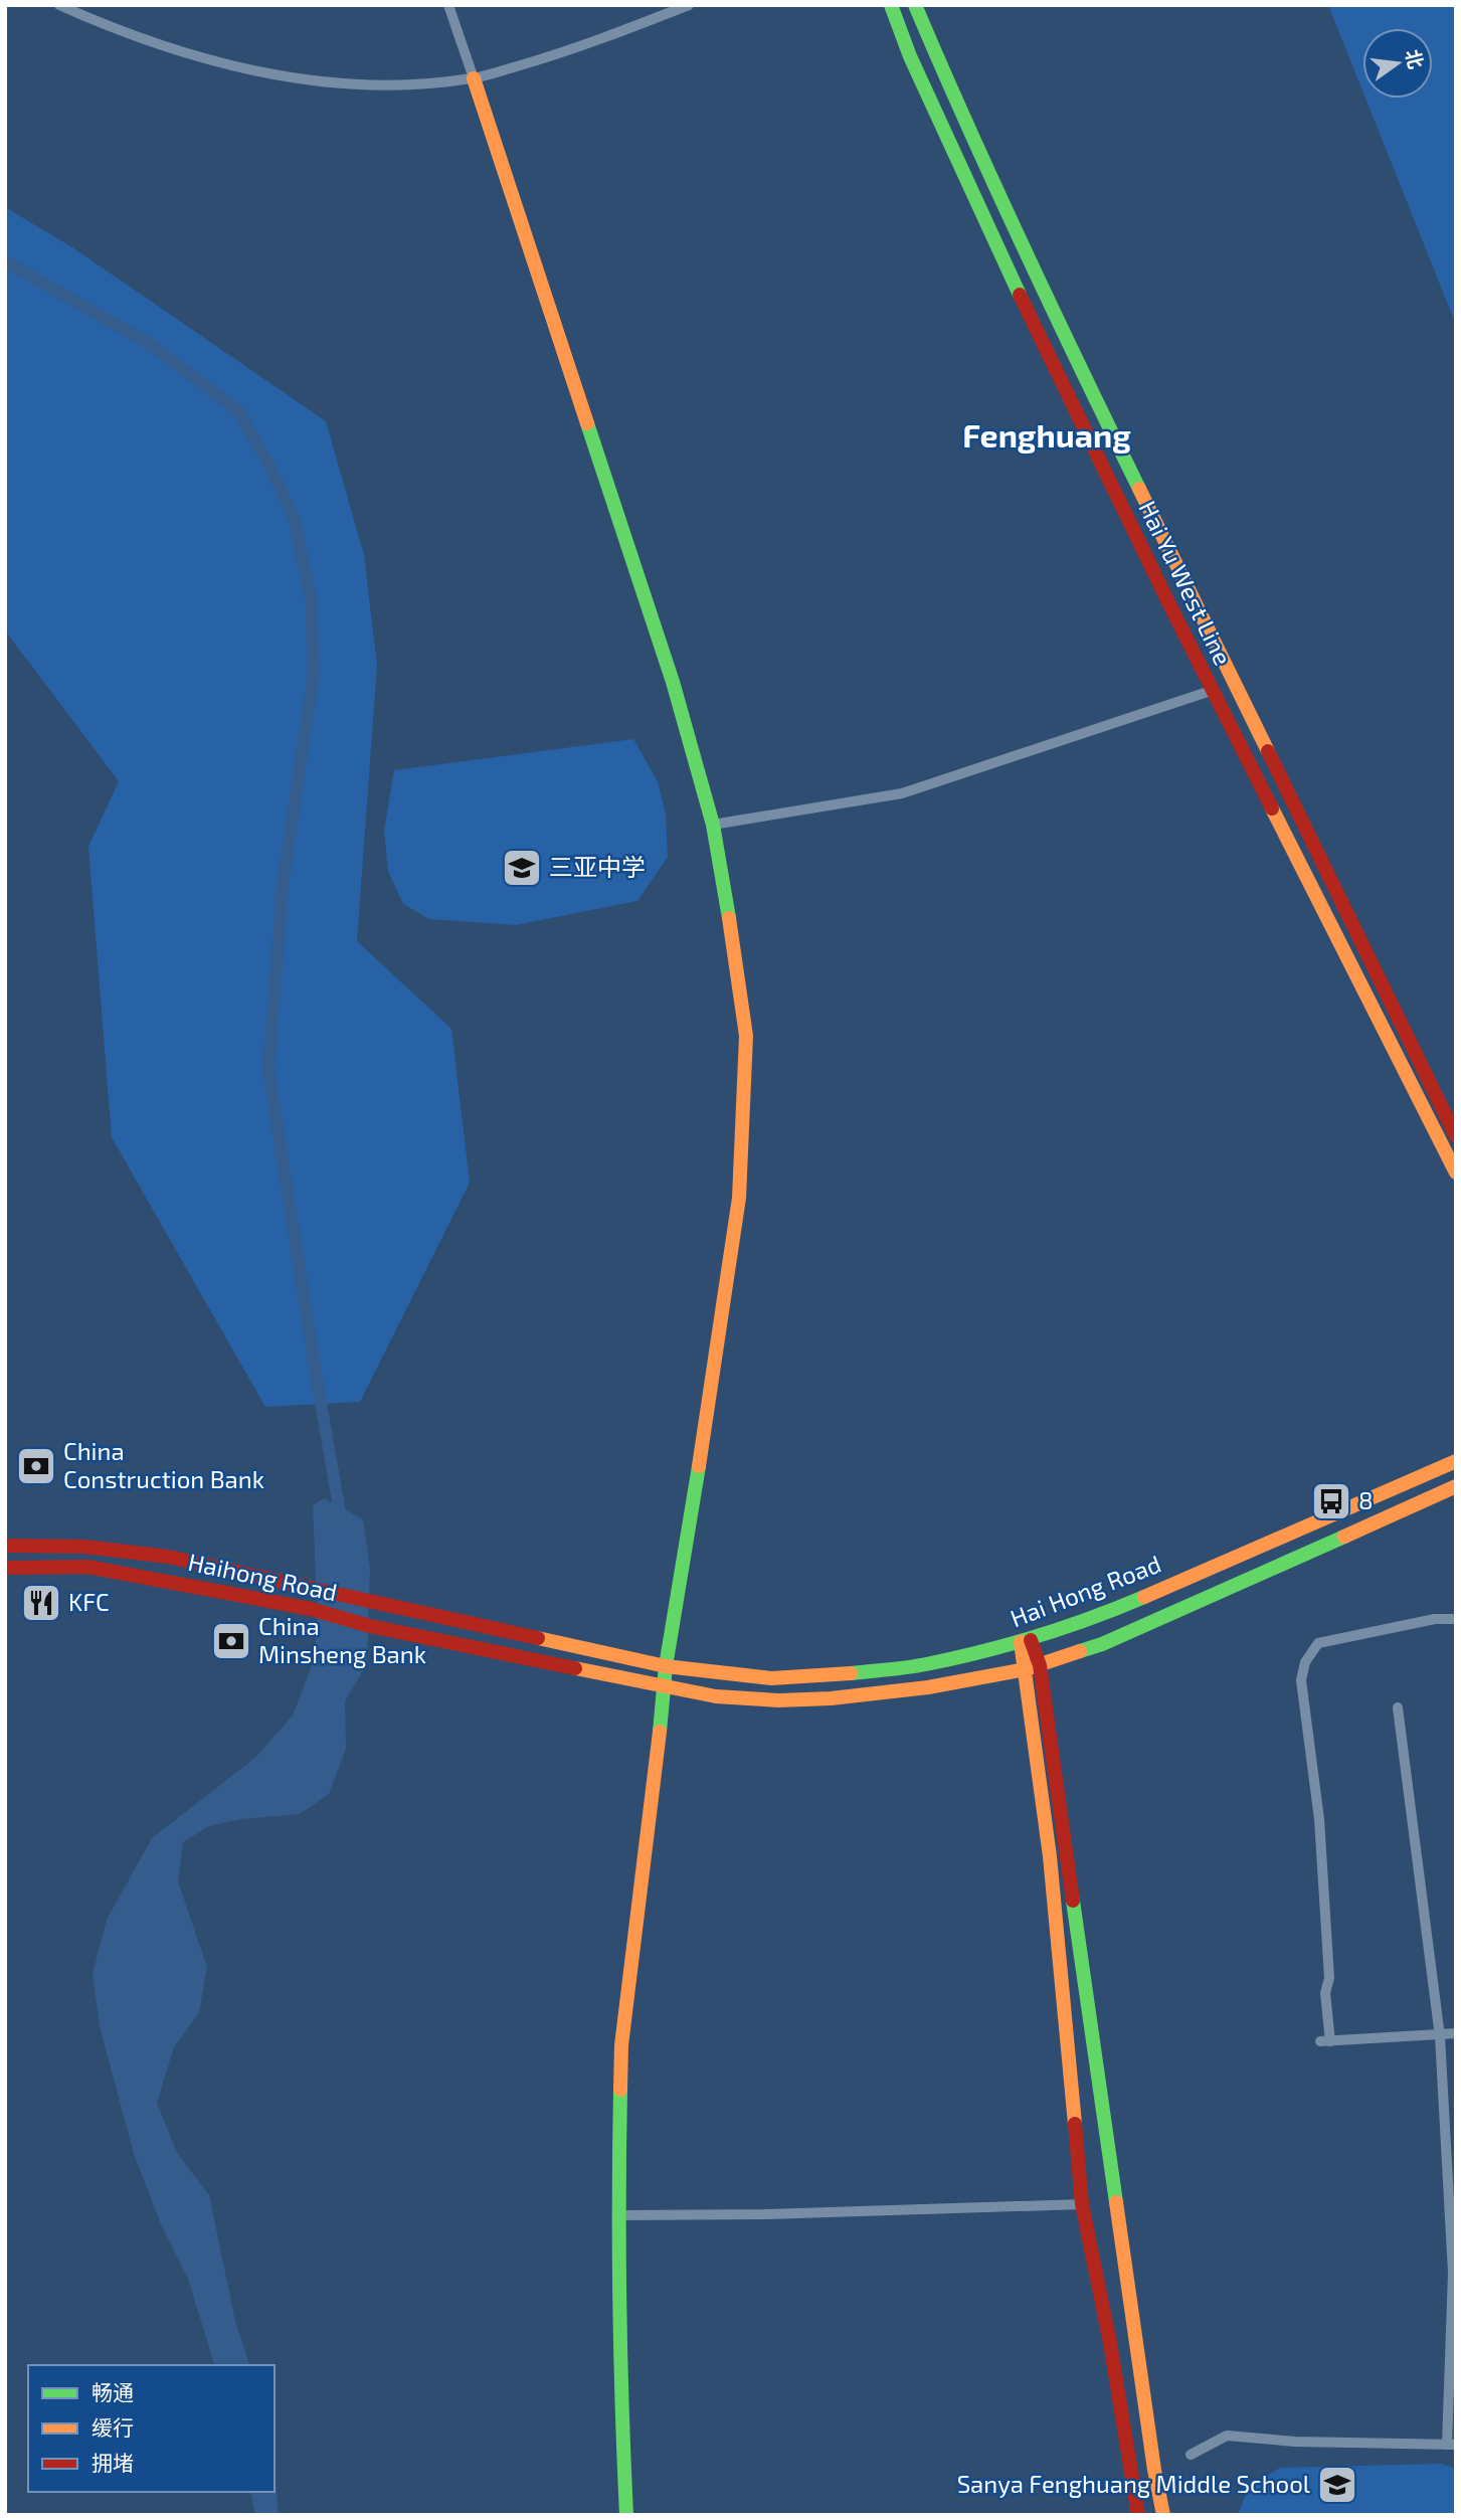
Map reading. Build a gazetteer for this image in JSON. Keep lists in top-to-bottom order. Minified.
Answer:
{"streets":{"main road":["Hai Yu West Line","Haihong Road","Hai Hong Road"]},"crossings":[["Haihong Road","Hai Hong Road"]],"districts":["Fenghuang"],"places":{"school or university":["三亚中学","Sanya Fenghuang Middle School"],"bank":["China Construction Bank","China Minsheng Bank"],"bus stop":["8"],"restaurant":["KFC"]},"legend":["畅通","缓行","拥堵"],"north":"right"}
